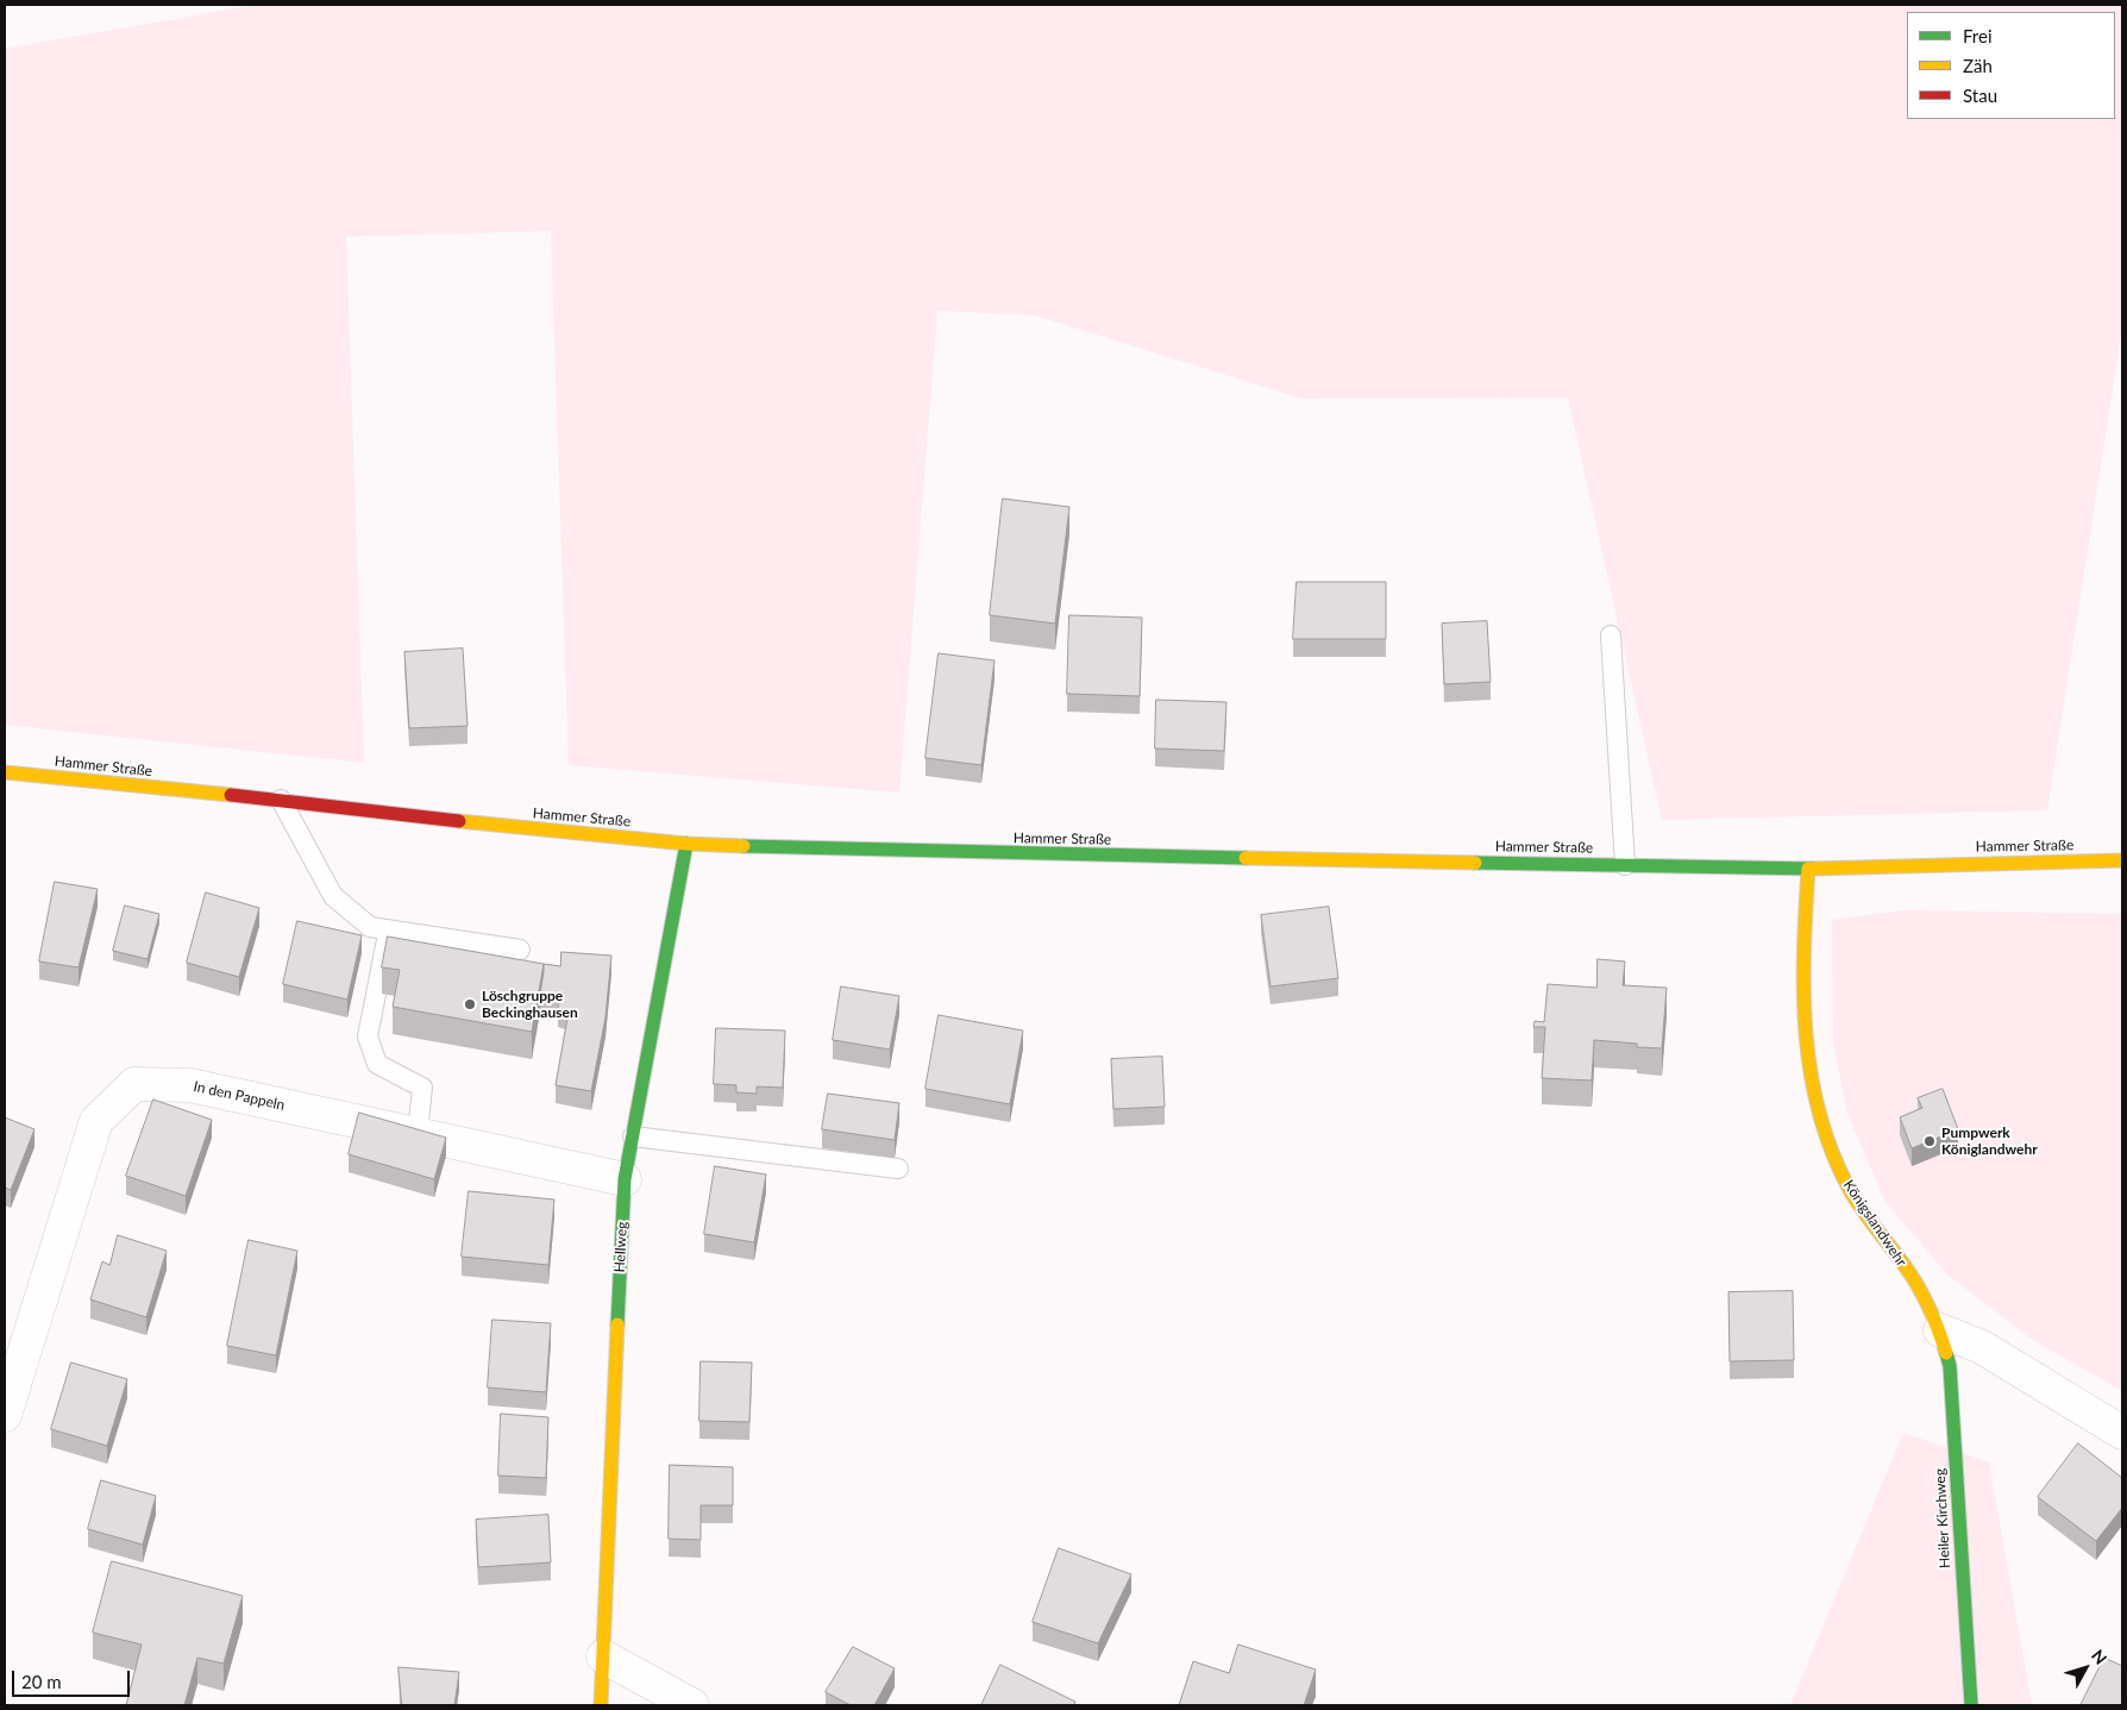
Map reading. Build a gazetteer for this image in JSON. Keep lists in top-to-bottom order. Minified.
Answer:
{"streets":{"main road":["Hammer Straße","Königslandwehr","Hellweg","Heiler Kirchweg"],"street":["In den Pappeln"]},"crossings":[["Hammer Straße","Königslandwehr"],["Hammer Straße","Hellweg"],["In den Pappeln","Hellweg"],["Königslandwehr","Heiler Kirchweg"]],"places":["Löschgruppe Beckinghausen","Pumpwerk Königlandwehr"],"legend":["Frei","Zäh","Stau"],"scale_bar":"20 m","north":"top right"}
